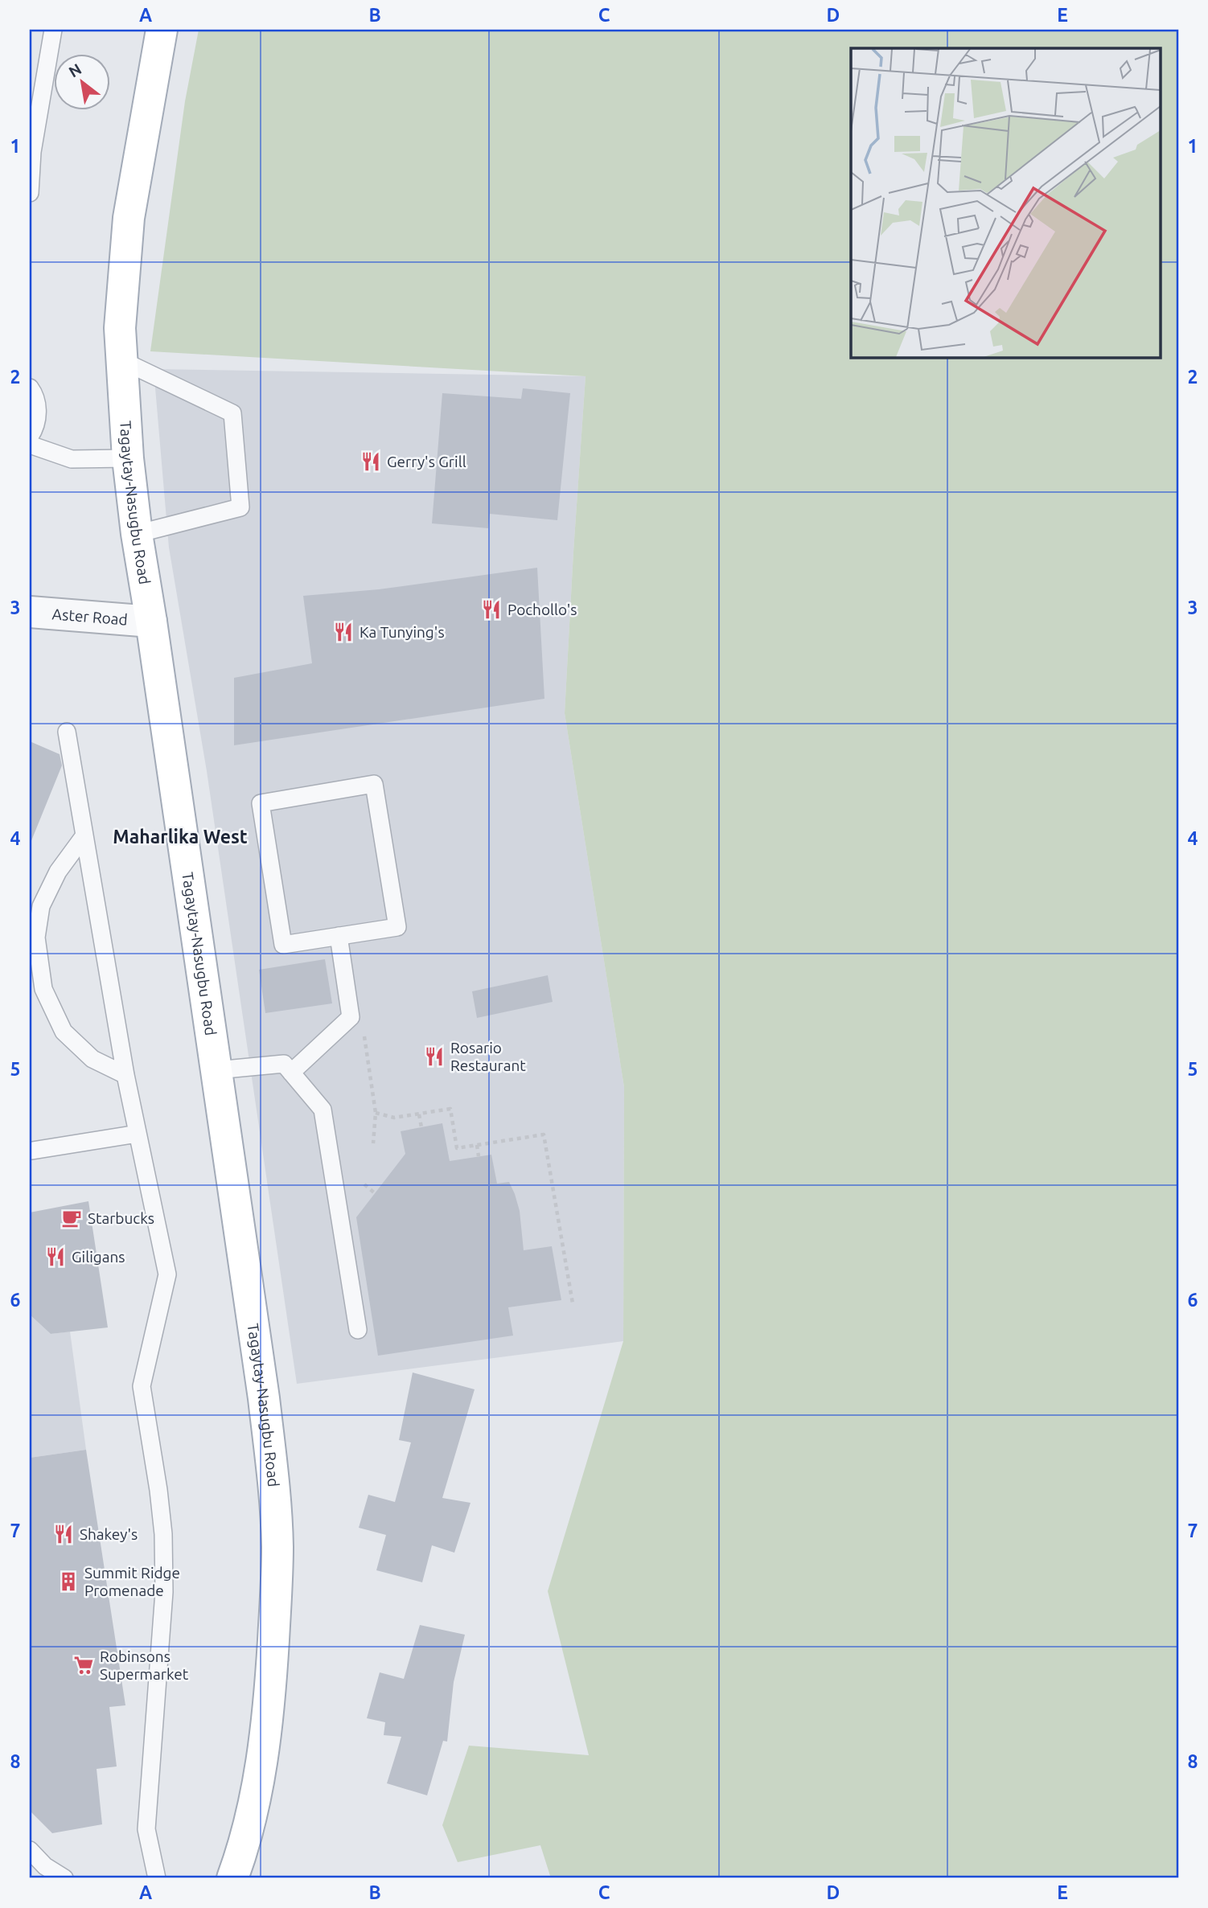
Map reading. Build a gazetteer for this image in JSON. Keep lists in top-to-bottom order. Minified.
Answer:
{"streets":{"main road":["Tagaytay-Nasugbu Road"],"street":["Aster Road"]},"crossings":[["Tagaytay-Nasugbu Road","Aster Road"]],"districts":["Maharlika West"],"places":{"restaurant":["Gerry's Grill","Pochollo's","Ka Tunying's","Rosario Restaurant","Giligans","Shakey's"],"cafe":["Starbucks"],"building":["Summit Ridge Promenade"],"supermarket":["Robinsons Supermarket"]},"north":"top left","grid":{"columns":["A","B","C","D","E"],"rows":["1","2","3","4","5","6","7","8"]}}
